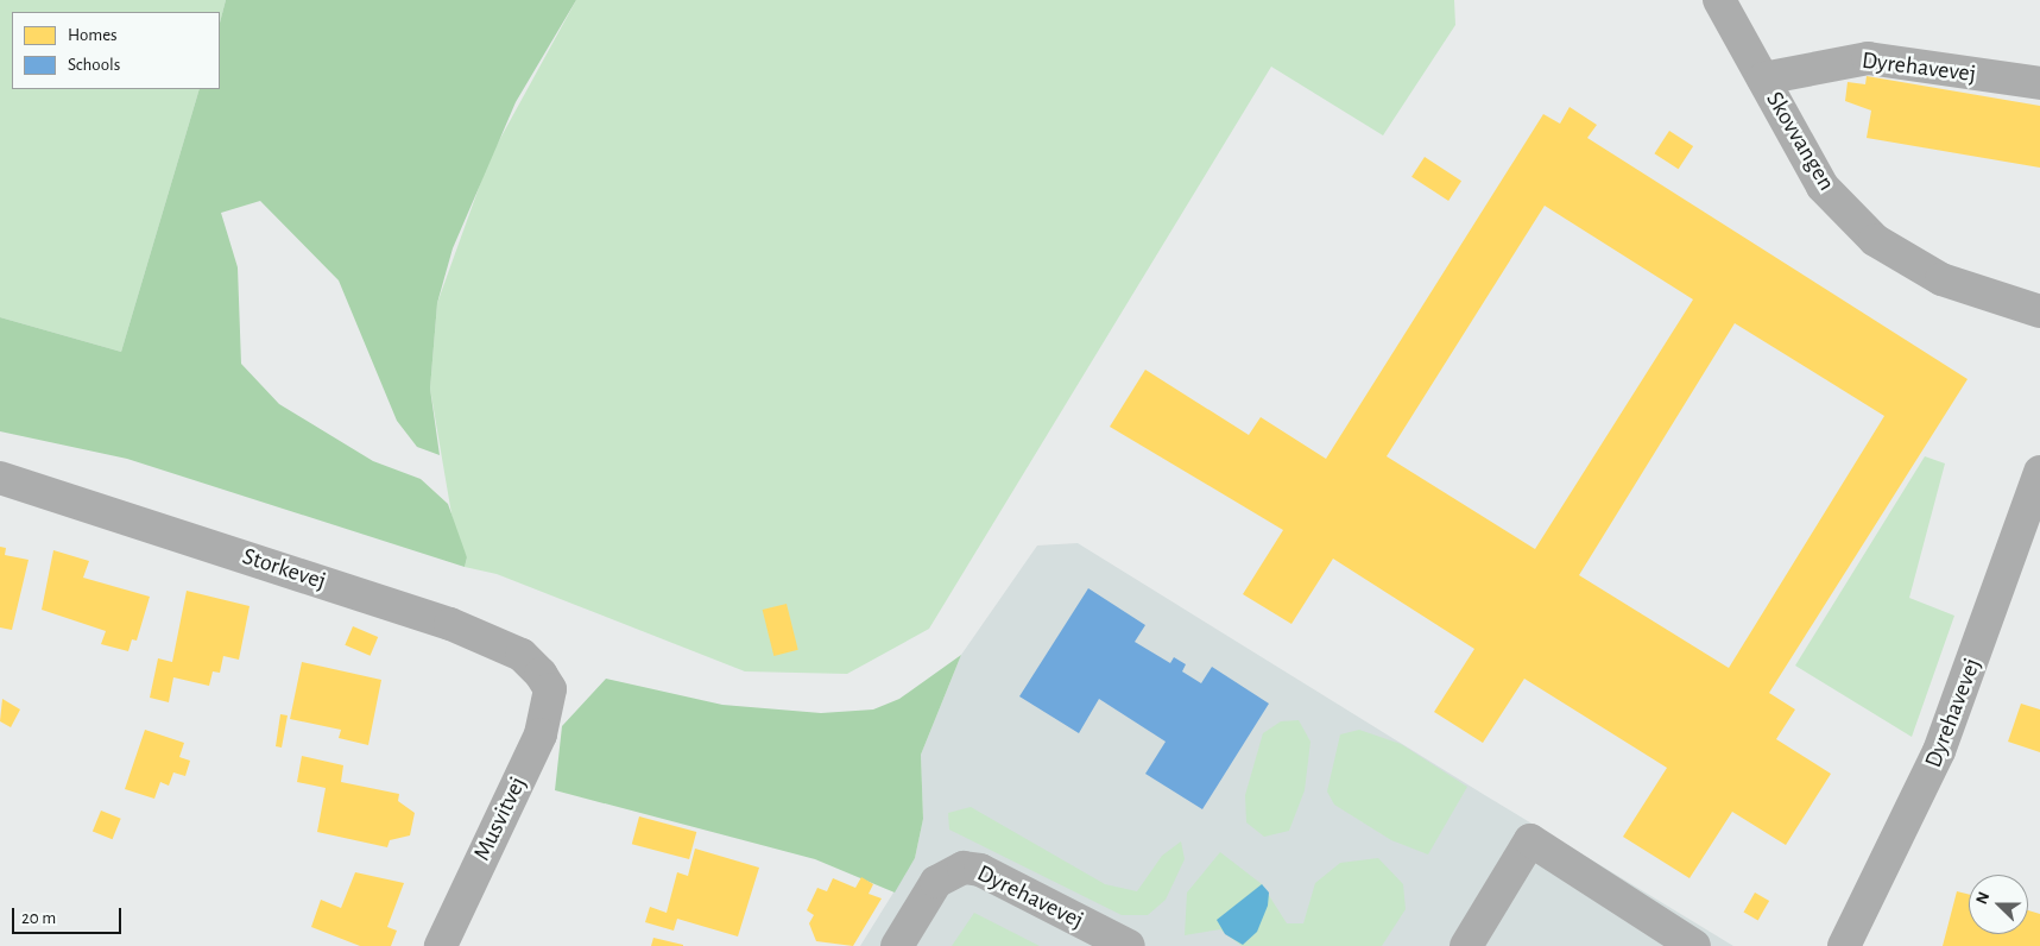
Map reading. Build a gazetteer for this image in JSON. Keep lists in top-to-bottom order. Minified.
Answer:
{"streets":{"street":["Dyrehavevej","Skovvangen","Storkevej","Musvitvej"]},"crossings":[["Dyrehavevej","Skovvangen"],["Storkevej","Musvitvej"]],"legend":["Homes","Schools"],"scale_bar":"20 m","north":"left"}
